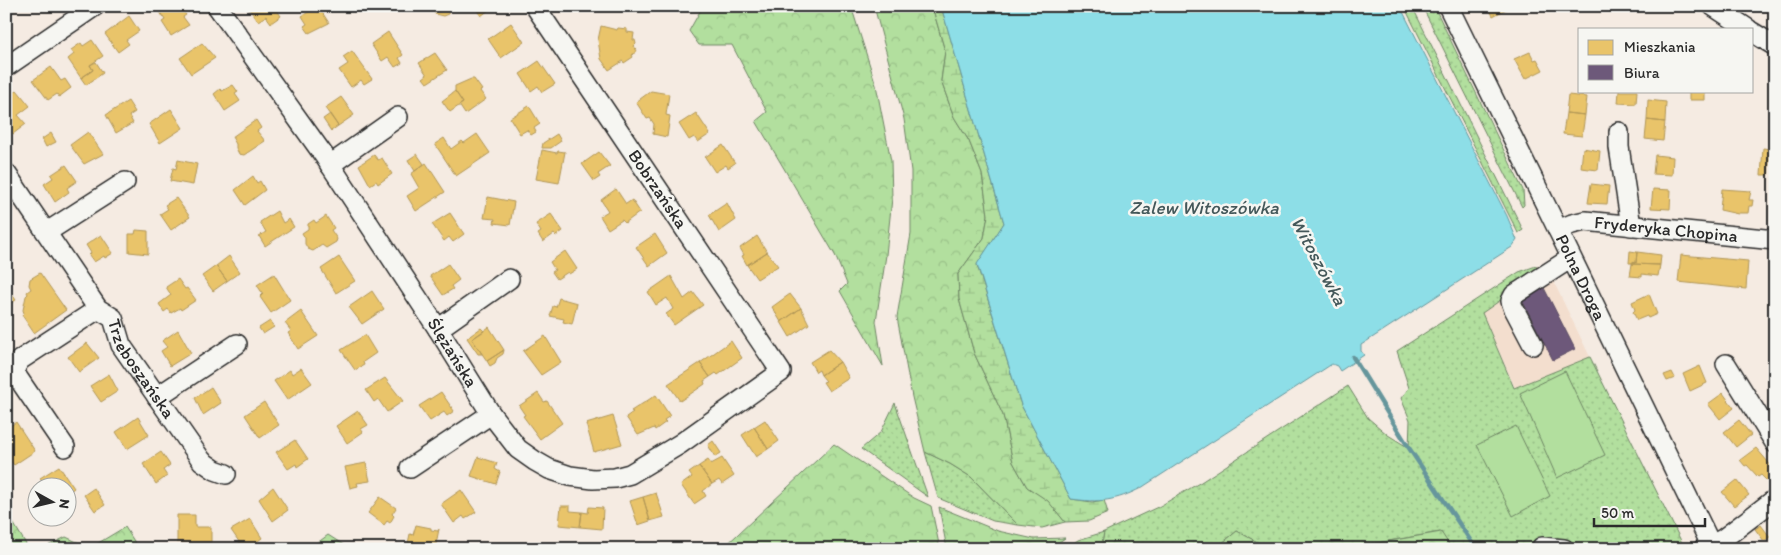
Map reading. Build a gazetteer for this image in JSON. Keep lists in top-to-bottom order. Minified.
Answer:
{"streets":{"street":["Bobrzańska","Fryderyka Chopina","Polna Droga","Ślężańska","Trzeboszańska"]},"crossings":[["Bobrzańska","Ślężańska"],["Fryderyka Chopina","Polna Droga"]],"water":["Zalew Witoszówka","Witoszówka"],"legend":["Mieszkania","Biura"],"scale_bar":"50 m","north":"right"}
